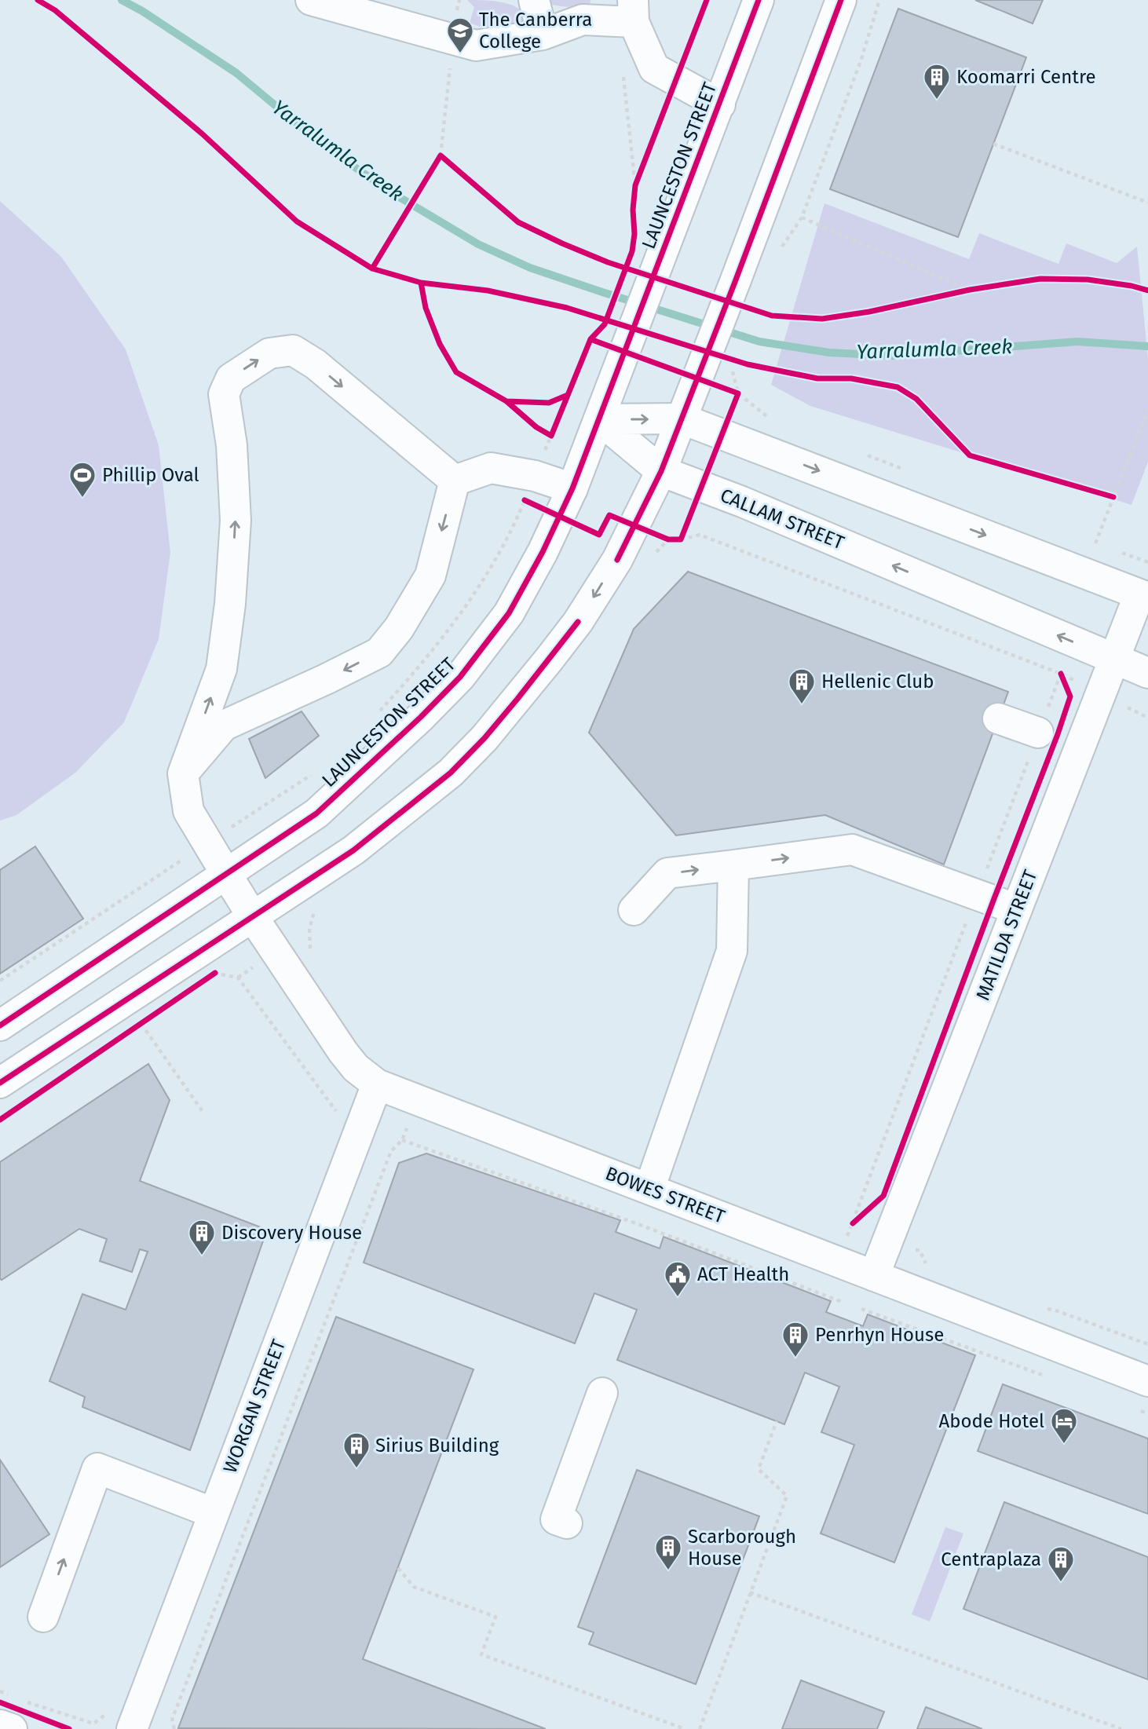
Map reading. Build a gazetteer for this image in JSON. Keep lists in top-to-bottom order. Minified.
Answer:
{"streets":{"street":["LAUNCESTON STREET","CALLAM STREET","MATILDA STREET","BOWES STREET","WORGAN STREET"]},"crossings":[["LAUNCESTON STREET","CALLAM STREET"],["LAUNCESTON STREET","BOWES STREET"],["CALLAM STREET","MATILDA STREET"],["MATILDA STREET","BOWES STREET"],["BOWES STREET","WORGAN STREET"]],"water":["Yarralumla Creek"],"places":{"school or university":["The Canberra College"],"building":["Koomarri Centre","Hellenic Club","Discovery House","Penrhyn House","Sirius Building","Scarborough House","Centraplaza"],"sports":["Phillip Oval"],"public building":["ACT Health"],"hotel":["Abode Hotel"]}}
